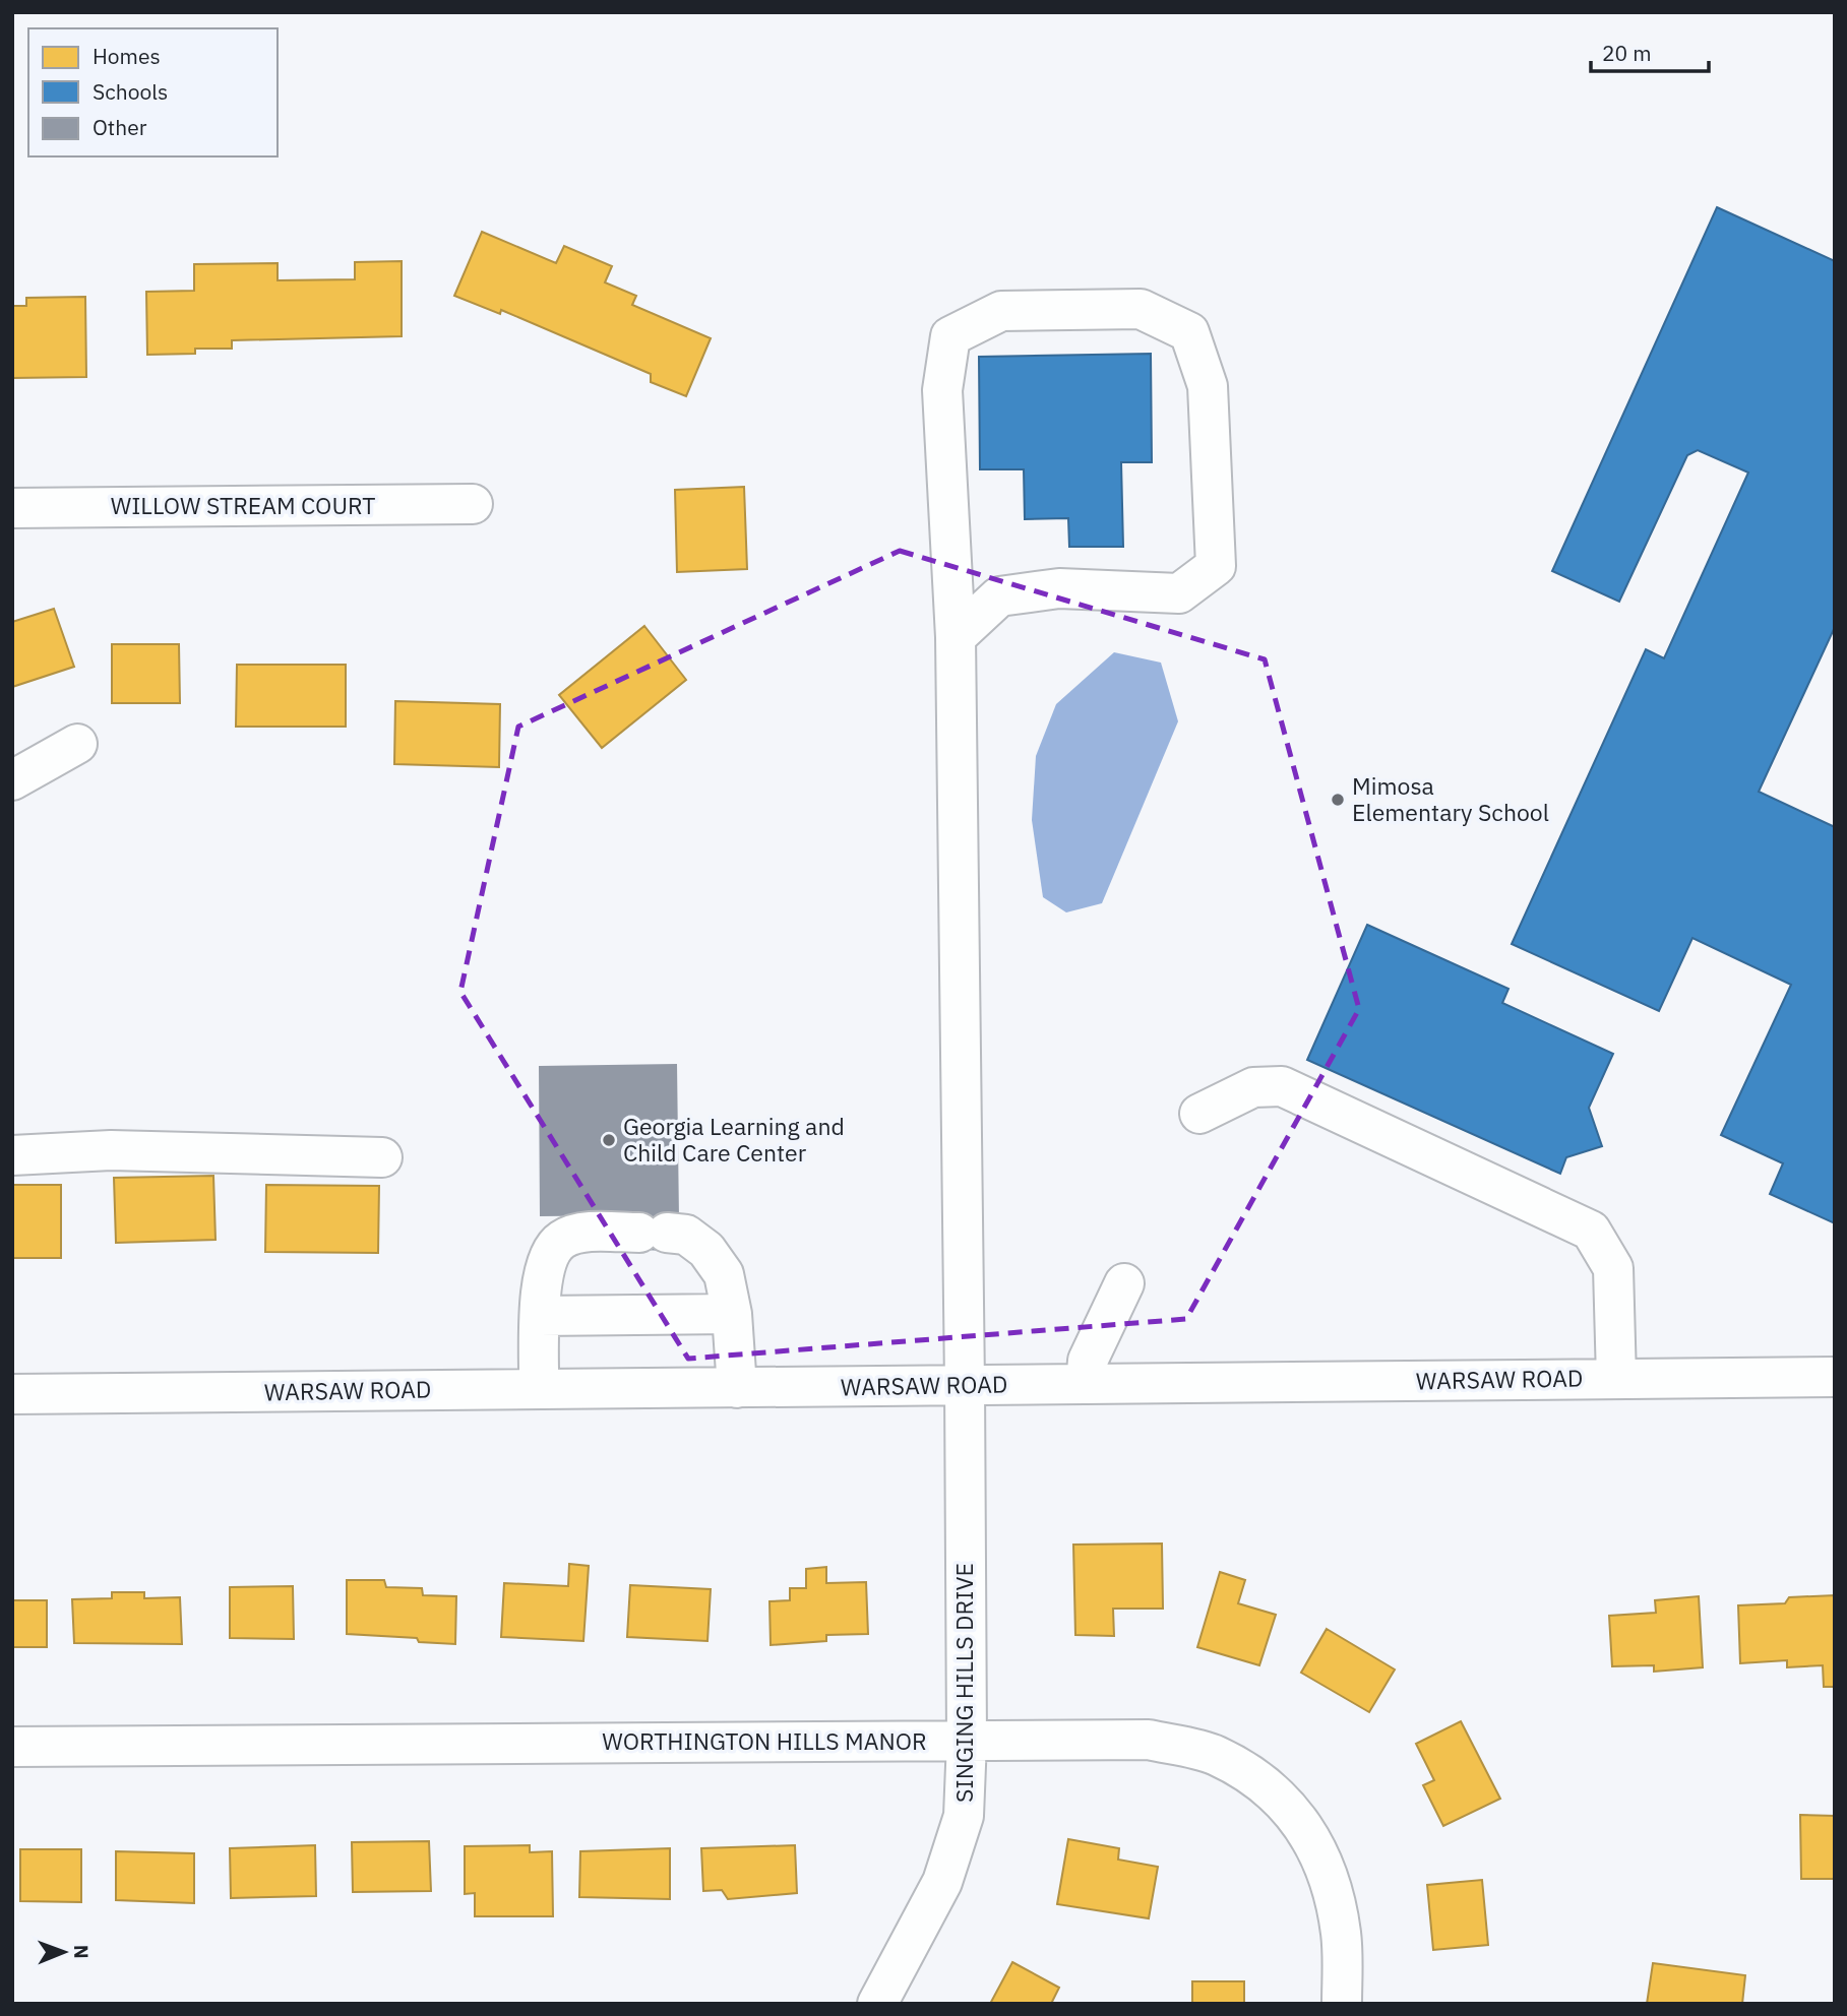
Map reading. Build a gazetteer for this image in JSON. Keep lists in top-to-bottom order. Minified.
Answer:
{"streets":{"street":["WILLOW STREAM COURT","WARSAW ROAD","SINGING HILLS DRIVE","WORTHINGTON HILLS MANOR"]},"crossings":[["WARSAW ROAD","SINGING HILLS DRIVE"],["SINGING HILLS DRIVE","WORTHINGTON HILLS MANOR"]],"places":["Mimosa Elementary School","Georgia Learning and Child Care Center"],"legend":["Homes","Schools","Other"],"scale_bar":"20 m","north":"right"}
